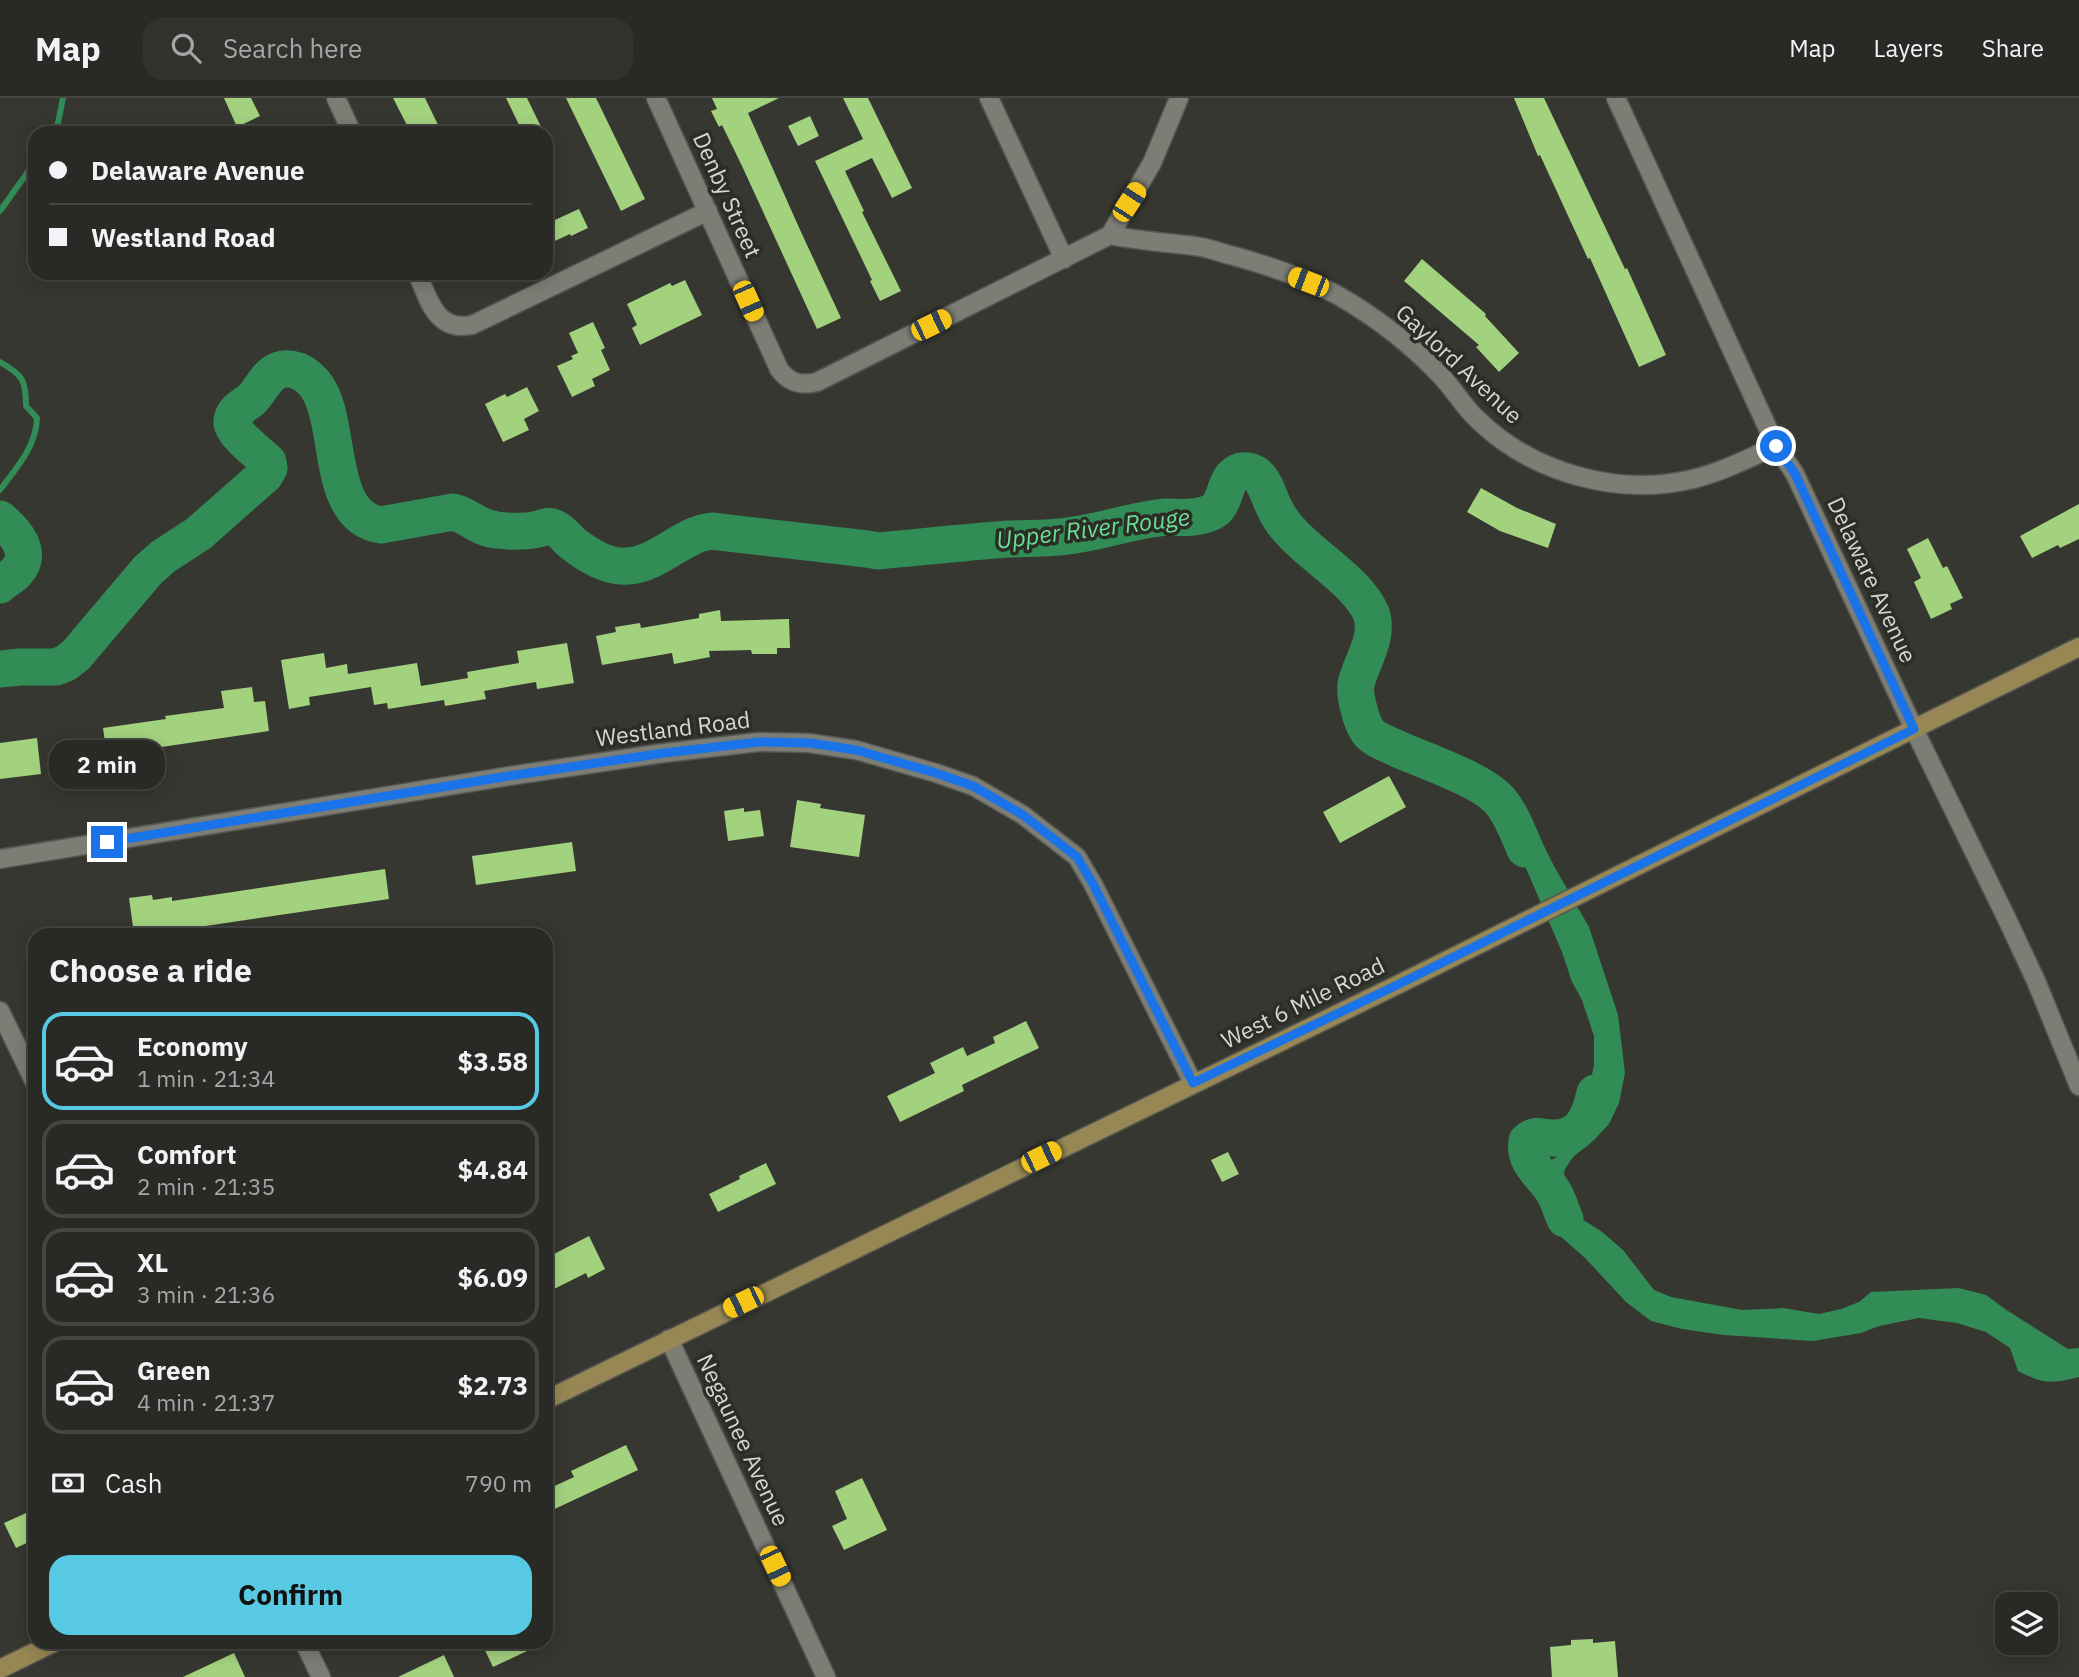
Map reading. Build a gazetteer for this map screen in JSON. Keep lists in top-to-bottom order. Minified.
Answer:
{"streets":{"main road":["West 6 Mile Road"],"street":["Denby Street","Gaylord Avenue","Delaware Avenue","Westland Road","Negaunee Avenue"]},"crossings":[["Gaylord Avenue","Delaware Avenue"],["Delaware Avenue","West 6 Mile Road"],["Westland Road","West 6 Mile Road"],["West 6 Mile Road","Negaunee Avenue"]],"water":["Upper River Rouge"],"page":{"header":"Map","search":"Search here","nav":["Map","Layers","Share"],"banner":["Delaware Avenue","Westland Road"],"bubble":"2 min","heading":"Choose a ride","list":[{"name":"Economy","note":"1 min · 21:34","value":"$3.58"},{"name":"Comfort","note":"2 min · 21:35","value":"$4.84"},{"name":"XL","note":"3 min · 21:36","value":"$6.09"},{"name":"Green","note":"4 min · 21:37","value":"$2.73"}],"pay":["Cash","790 m"],"buttons":"Confirm"}}
